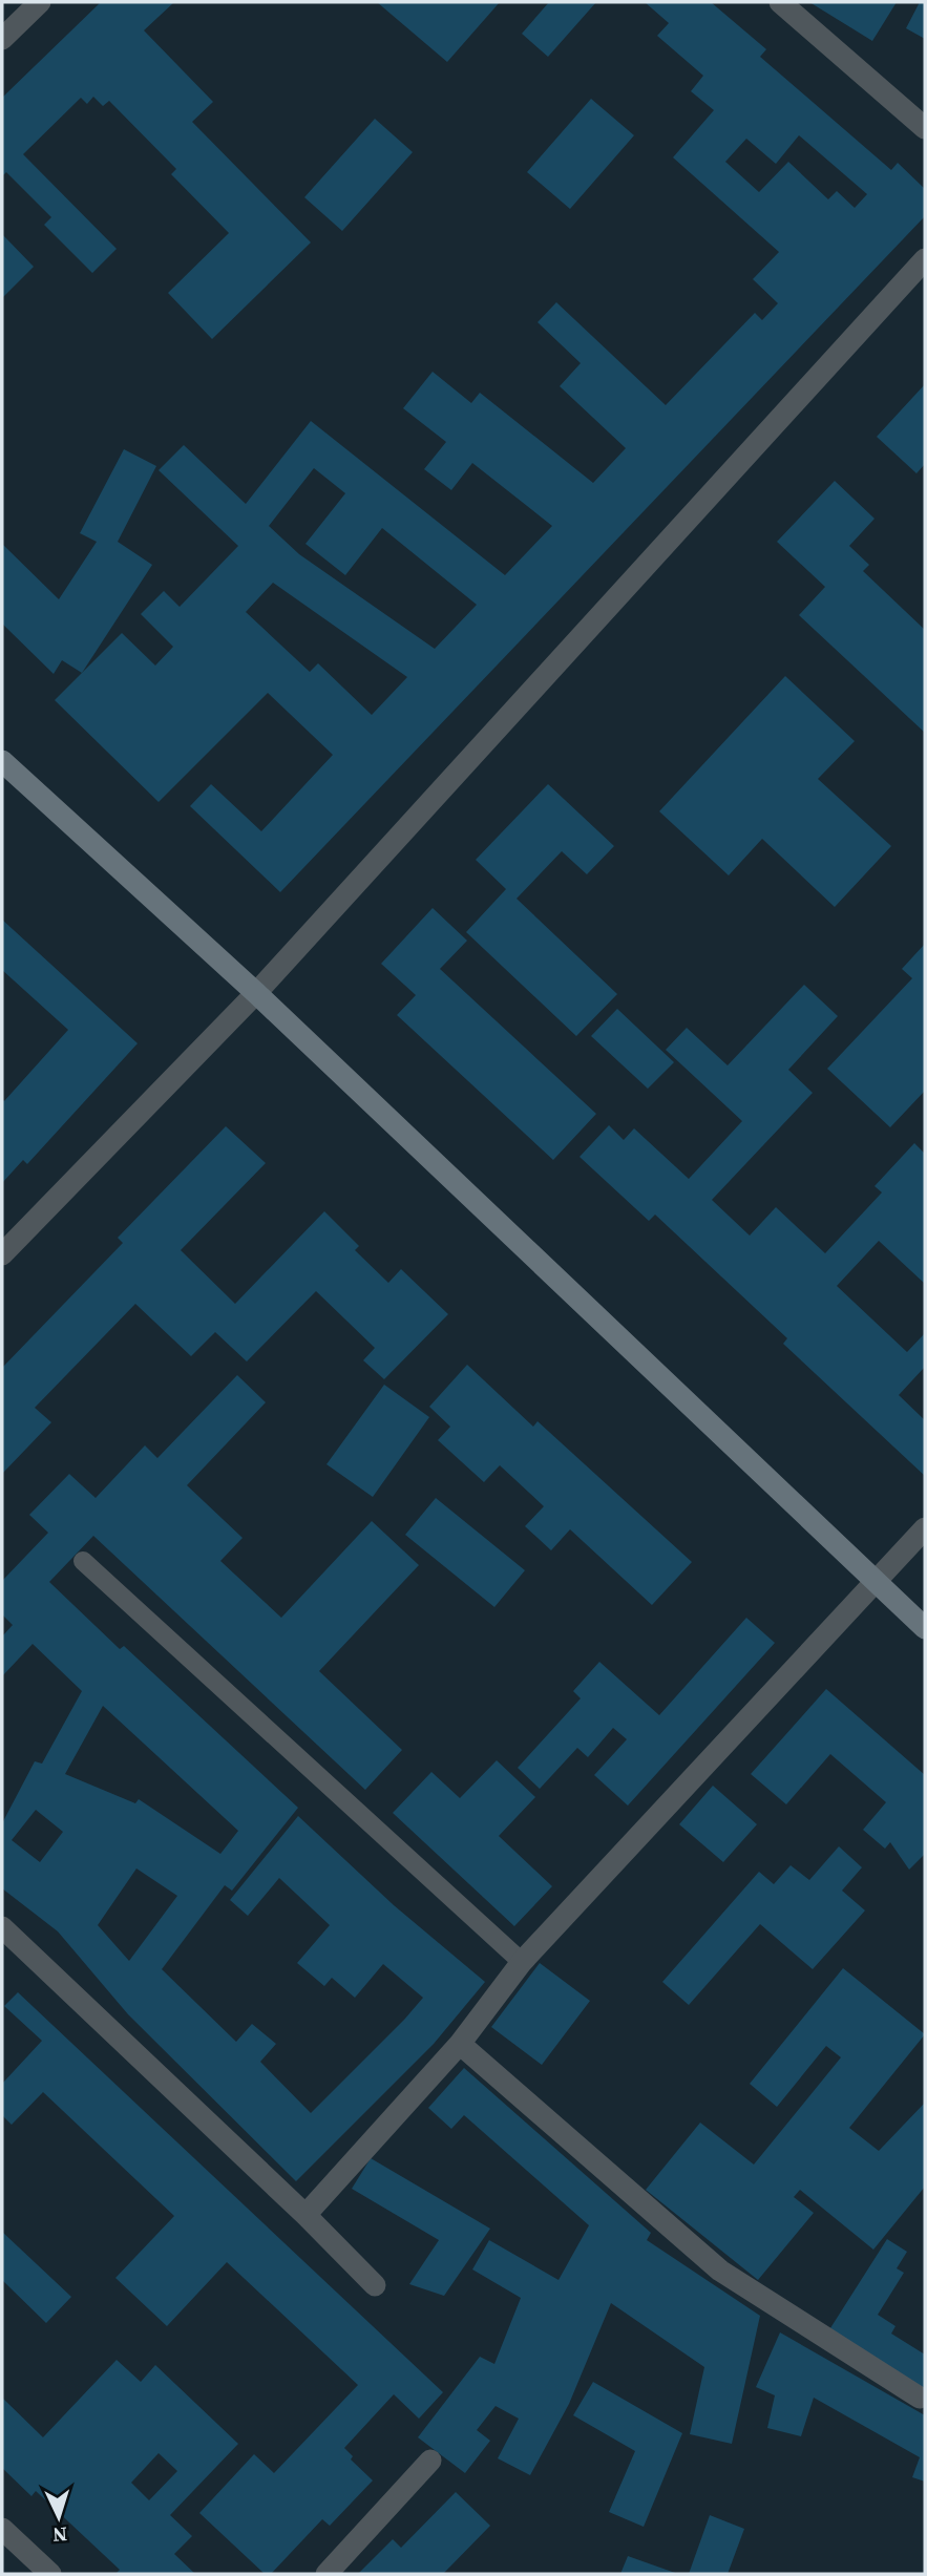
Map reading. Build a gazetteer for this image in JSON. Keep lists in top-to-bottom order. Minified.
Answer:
{"north":"bottom"}
